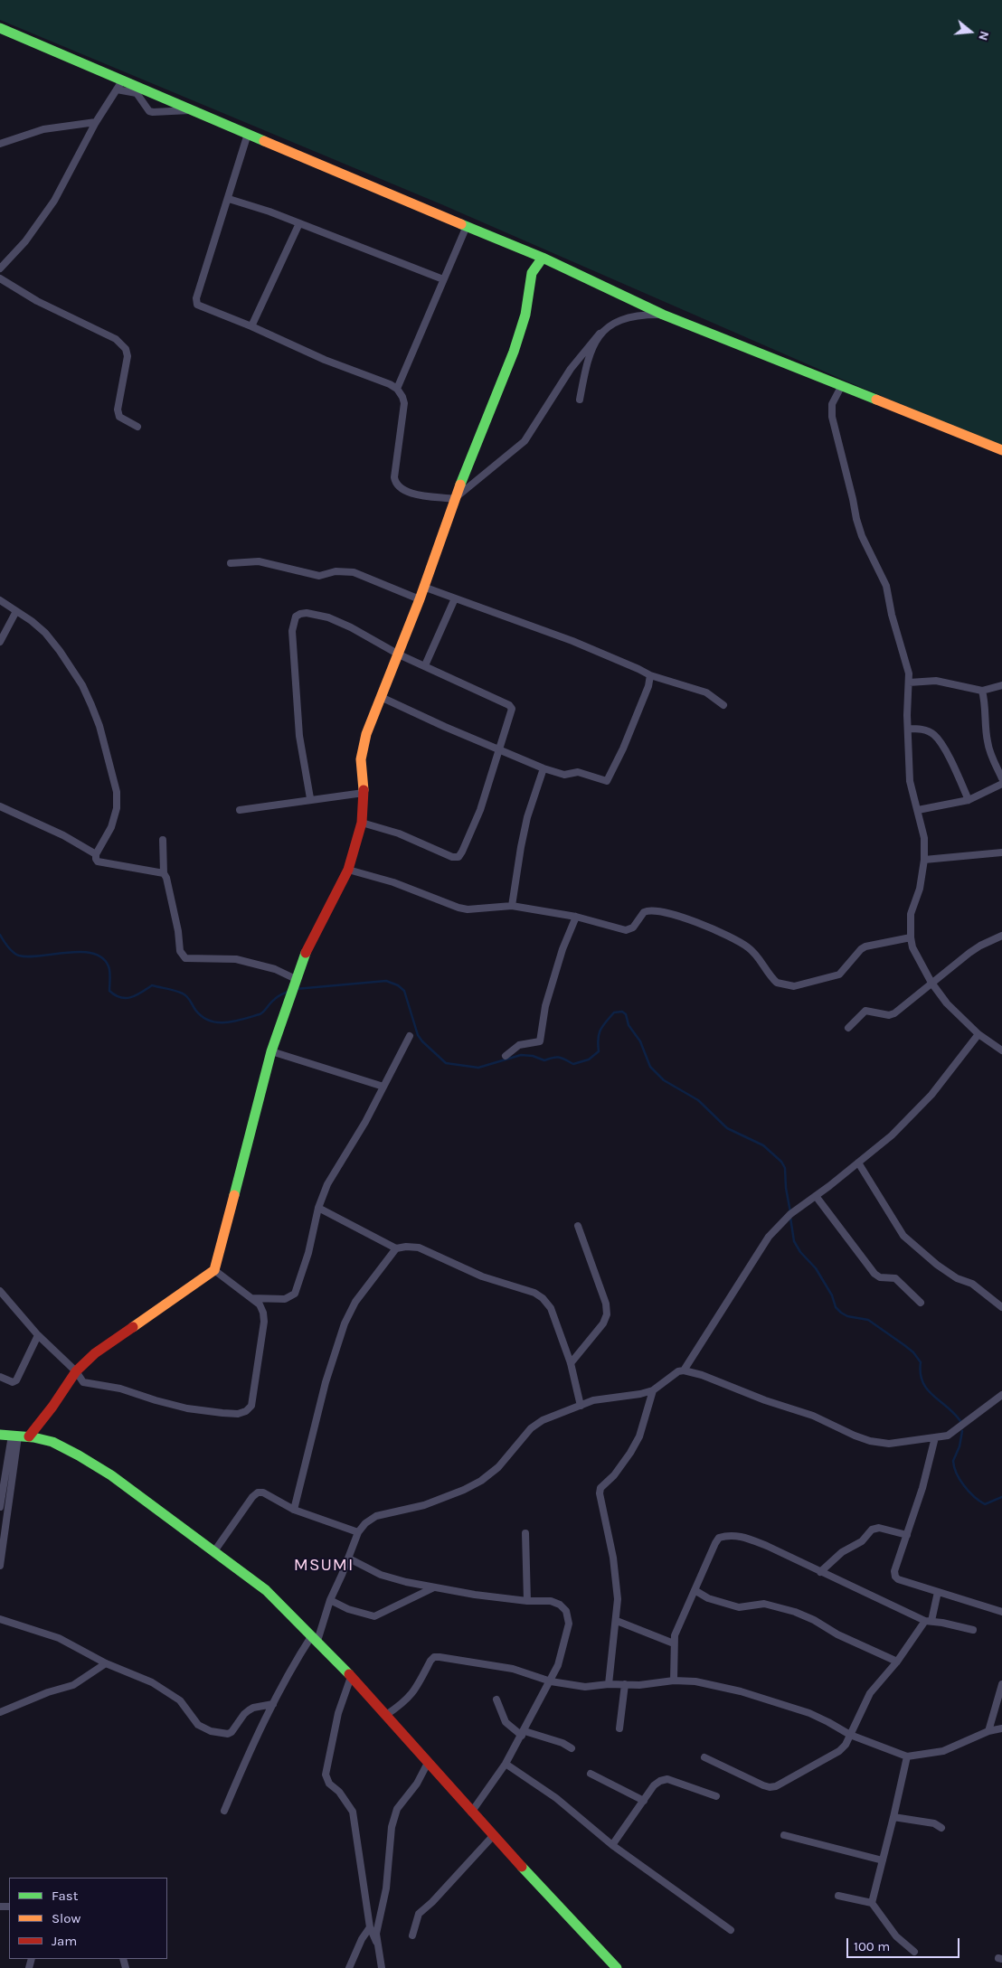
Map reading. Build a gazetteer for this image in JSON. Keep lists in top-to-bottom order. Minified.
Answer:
{"districts":["MSUMI"],"legend":["Fast","Slow","Jam"],"scale_bar":"100 m","north":"right"}
